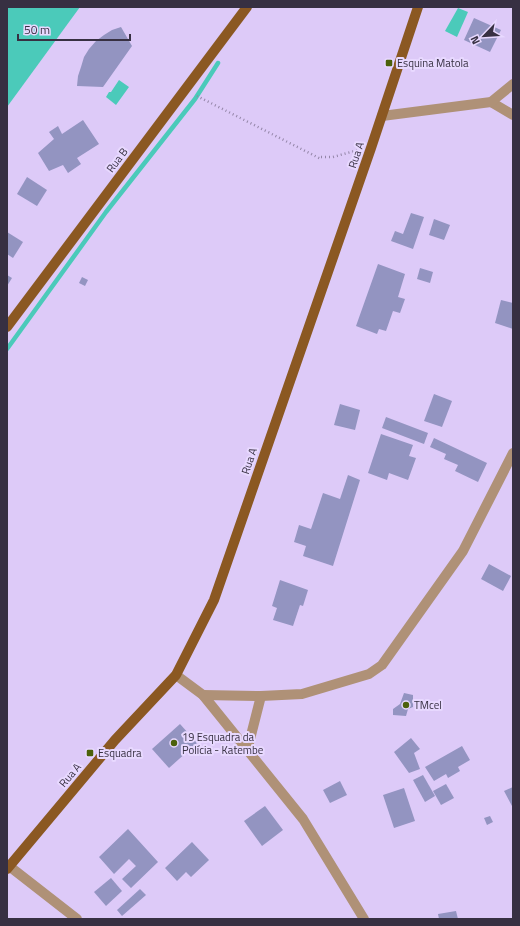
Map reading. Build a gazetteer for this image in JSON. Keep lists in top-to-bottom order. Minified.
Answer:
{"streets":{"main road":["Rua A","Rua B"]},"places":{"transit":["Esquina Matola","Esquadra"],"other":["TMcel","19 Esquadra da Polícia - Katembe"]},"scale_bar":"50 m","north":"bottom left"}
